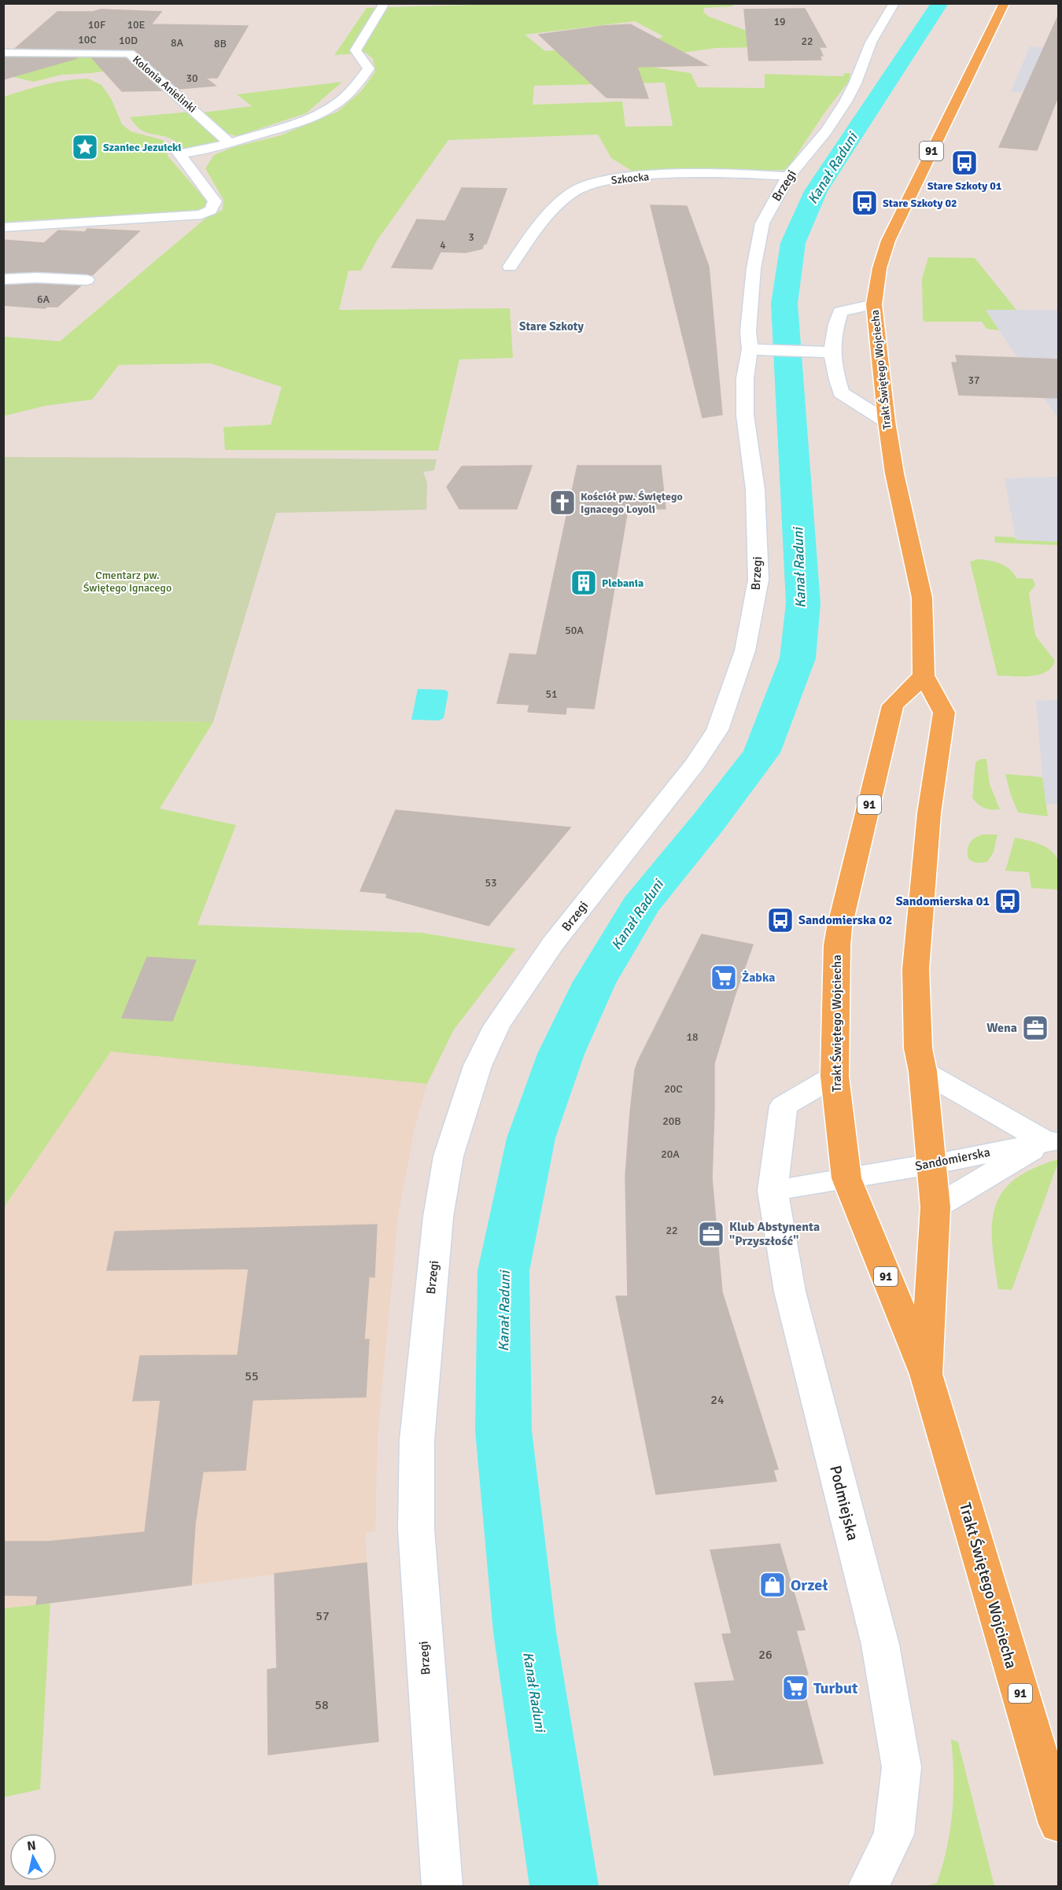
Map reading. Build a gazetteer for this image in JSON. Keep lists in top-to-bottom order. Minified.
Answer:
{"streets":{"main road":["91","Trakt Świętego Wojciecha"],"street":["Kolonia Anielinki","Szkocka","Brzegi","Sandomierska","Podmiejska"]},"crossings":[["Szkocka","Brzegi"],["Trakt Świętego Wojciecha","Sandomierska"],["Trakt Świętego Wojciecha","Podmiejska"]],"districts":["Stare Szkoty"],"water":["Kanał Raduni"],"parks":["Cmentarz pw. Świętego Ignacego"],"places":{"place":["Szaniec Jezuicki"],"bus stop":["Stare Szkoty 01","Stare Szkoty 02","Sandomierska 01","Sandomierska 02"],"church":["Kościół pw. Świętego Ignacego Loyoli"],"building":["Plebania"],"supermarket":["Żabka","Turbut"],"office":["Wena","Klub Abstynenta \"Przyszłość\""],"shop":["Orzeł"]},"house_numbers":["19","10F","10E","10C","10D","22","8A","8B","30","3","4","6A","37","50A","51","53","18","20C","20B","20A","22","55","24","57","26","58"],"north":"top"}
